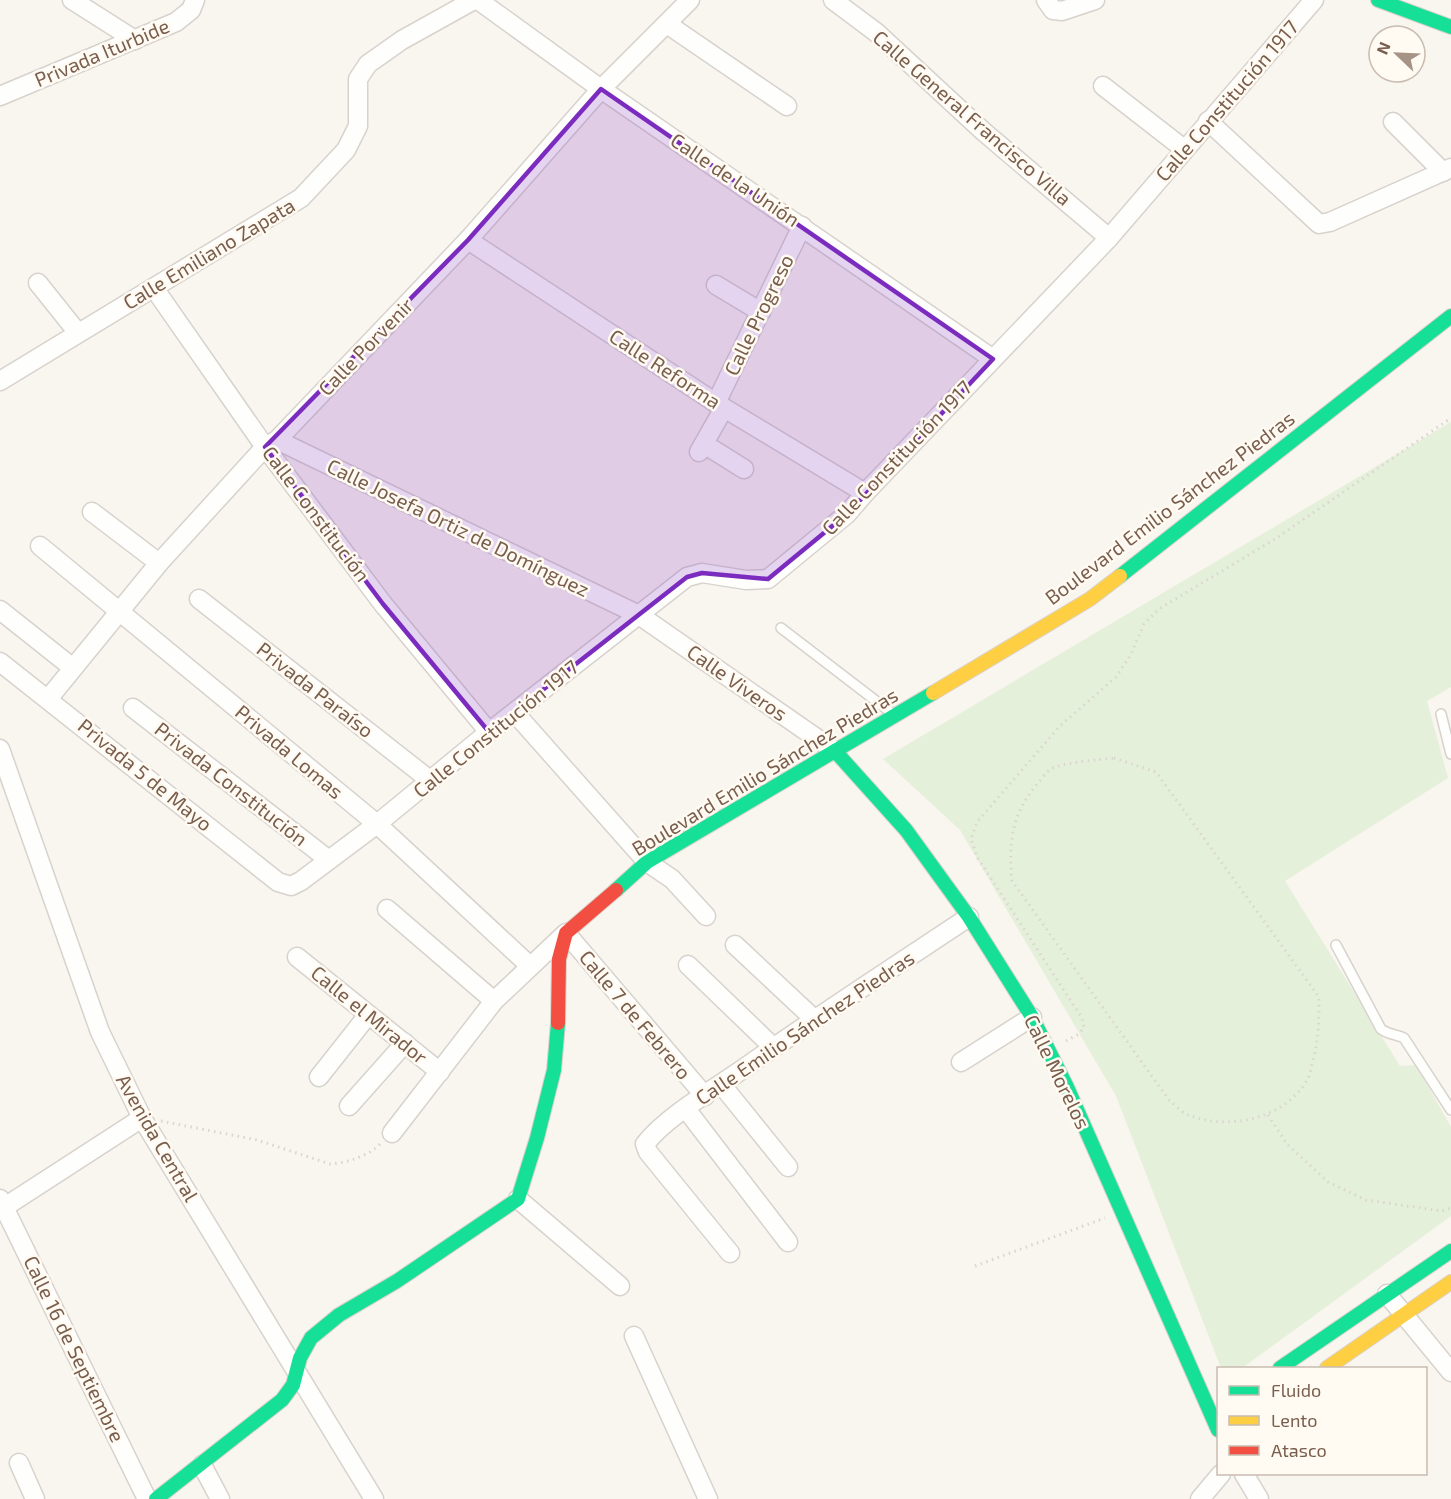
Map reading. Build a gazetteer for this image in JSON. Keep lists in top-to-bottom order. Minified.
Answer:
{"streets":{"main road":["Boulevard Emilio Sánchez Piedras","Calle Morelos"],"street":["Privada Iturbide","Calle Constitución 1917","Calle General Francisco Villa","Calle de la Unión","Calle Emiliano Zapata","Calle Progreso","Calle Porvenir","Calle Reforma","Calle Constitución","Calle Josefa Ortiz de Domínguez","Calle Viveros","Privada Paraíso","Privada Lomas","Privada 5 de Mayo","Privada Constitución","Calle el Mirador","Calle 7 de Febrero","Calle Emilio Sánchez Piedras","Avenida Central","Calle 16 de Septiembre"]},"crossings":[["Calle Constitución 1917","Calle General Francisco Villa"],["Calle Constitución 1917","Calle de la Unión"],["Calle Constitución 1917","Calle Reforma"],["Calle Constitución 1917","Calle Constitución"],["Calle Constitución 1917","Calle Josefa Ortiz de Domínguez"],["Calle Constitución 1917","Calle Viveros"],["Calle Constitución 1917","Privada Paraíso"],["Calle Constitución 1917","Privada Lomas"],["Calle Constitución 1917","Privada 5 de Mayo"],["Calle Constitución 1917","Privada Constitución"],["Calle de la Unión","Calle Emiliano Zapata"],["Calle de la Unión","Calle Progreso"],["Calle de la Unión","Calle Porvenir"],["Calle Emiliano Zapata","Calle Constitución"],["Calle Progreso","Calle Reforma"],["Calle Porvenir","Calle Reforma"],["Calle Porvenir","Calle Constitución"],["Calle Porvenir","Calle Josefa Ortiz de Domínguez"],["Calle Porvenir","Privada Lomas"],["Calle Porvenir","Privada 5 de Mayo"],["Boulevard Emilio Sánchez Piedras","Calle Viveros"],["Boulevard Emilio Sánchez Piedras","Calle 7 de Febrero"],["Boulevard Emilio Sánchez Piedras","Calle Morelos"],["Calle Constitución","Calle Josefa Ortiz de Domínguez"],["Calle Josefa Ortiz de Domínguez","Calle Viveros"],["Calle Viveros","Calle Morelos"],["Calle 7 de Febrero","Calle Emilio Sánchez Piedras"],["Calle Emilio Sánchez Piedras","Calle Morelos"]],"legend":["Fluido","Lento","Atasco"],"north":"top left"}
